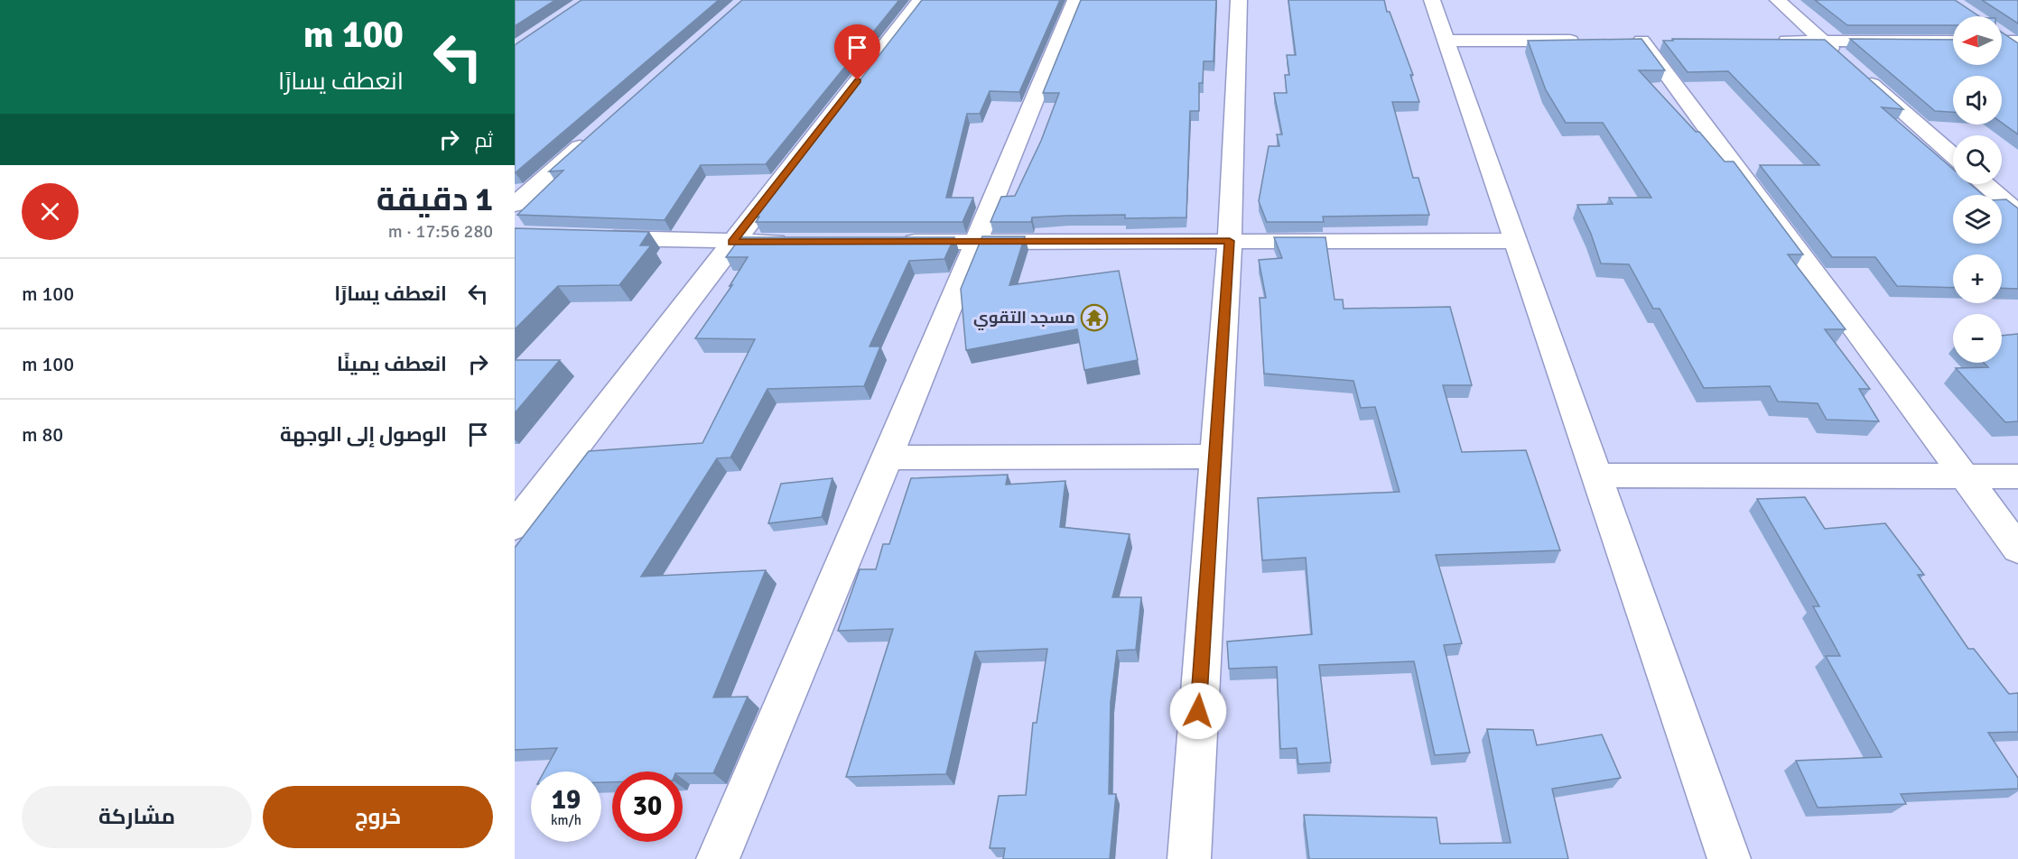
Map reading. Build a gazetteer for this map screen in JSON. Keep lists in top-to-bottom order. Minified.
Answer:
{"places":{"temple":["مسجد التقوي"]},"north":"left","page":{"turn":["100 m","انعطف يسارًا"],"map_buttons":["+","−"],"then":"ثم","heading":["1 دقيقة","280 m · 17:56"],"list":[{"name":"انعطف يسارًا","value":"100 m"},{"name":"انعطف يمينًا","value":"100 m"},{"name":"الوصول إلى الوجهة","value":"80 m"}],"speed":"19 km/h","limit":"30","buttons":["خروج","مشاركة"]}}
